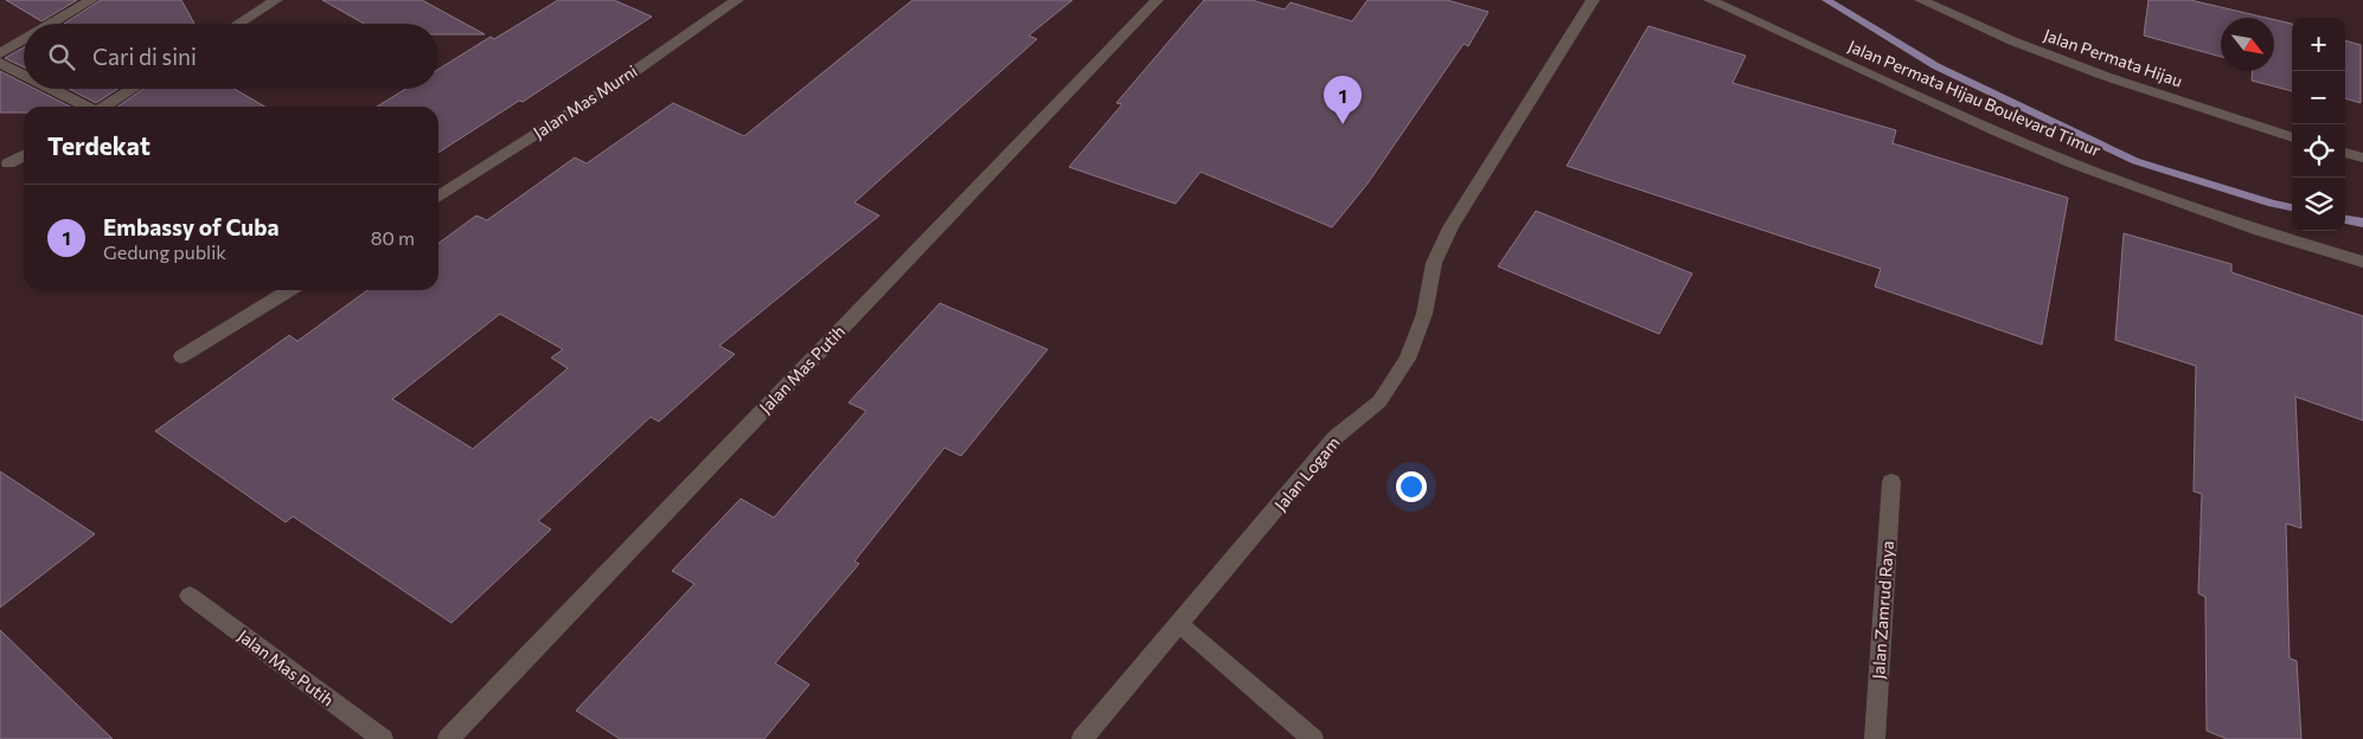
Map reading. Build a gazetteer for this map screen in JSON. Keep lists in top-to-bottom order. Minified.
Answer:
{"streets":{"street":["Jalan Permata Hijau","Jalan Permata Hijau Boulevard Timur","Jalan Mas Murni","Jalan Mas Putih","Jalan Logam","Jalan Zamrud Raya"]},"north":"bottom right","page":{"map_buttons":["+","−"],"search":"Cari di sini","pins":"1","heading":"Terdekat","list":[{"mark":"1","name":"Embassy of Cuba","note":"Gedung publik","value":"80 m"}]}}
